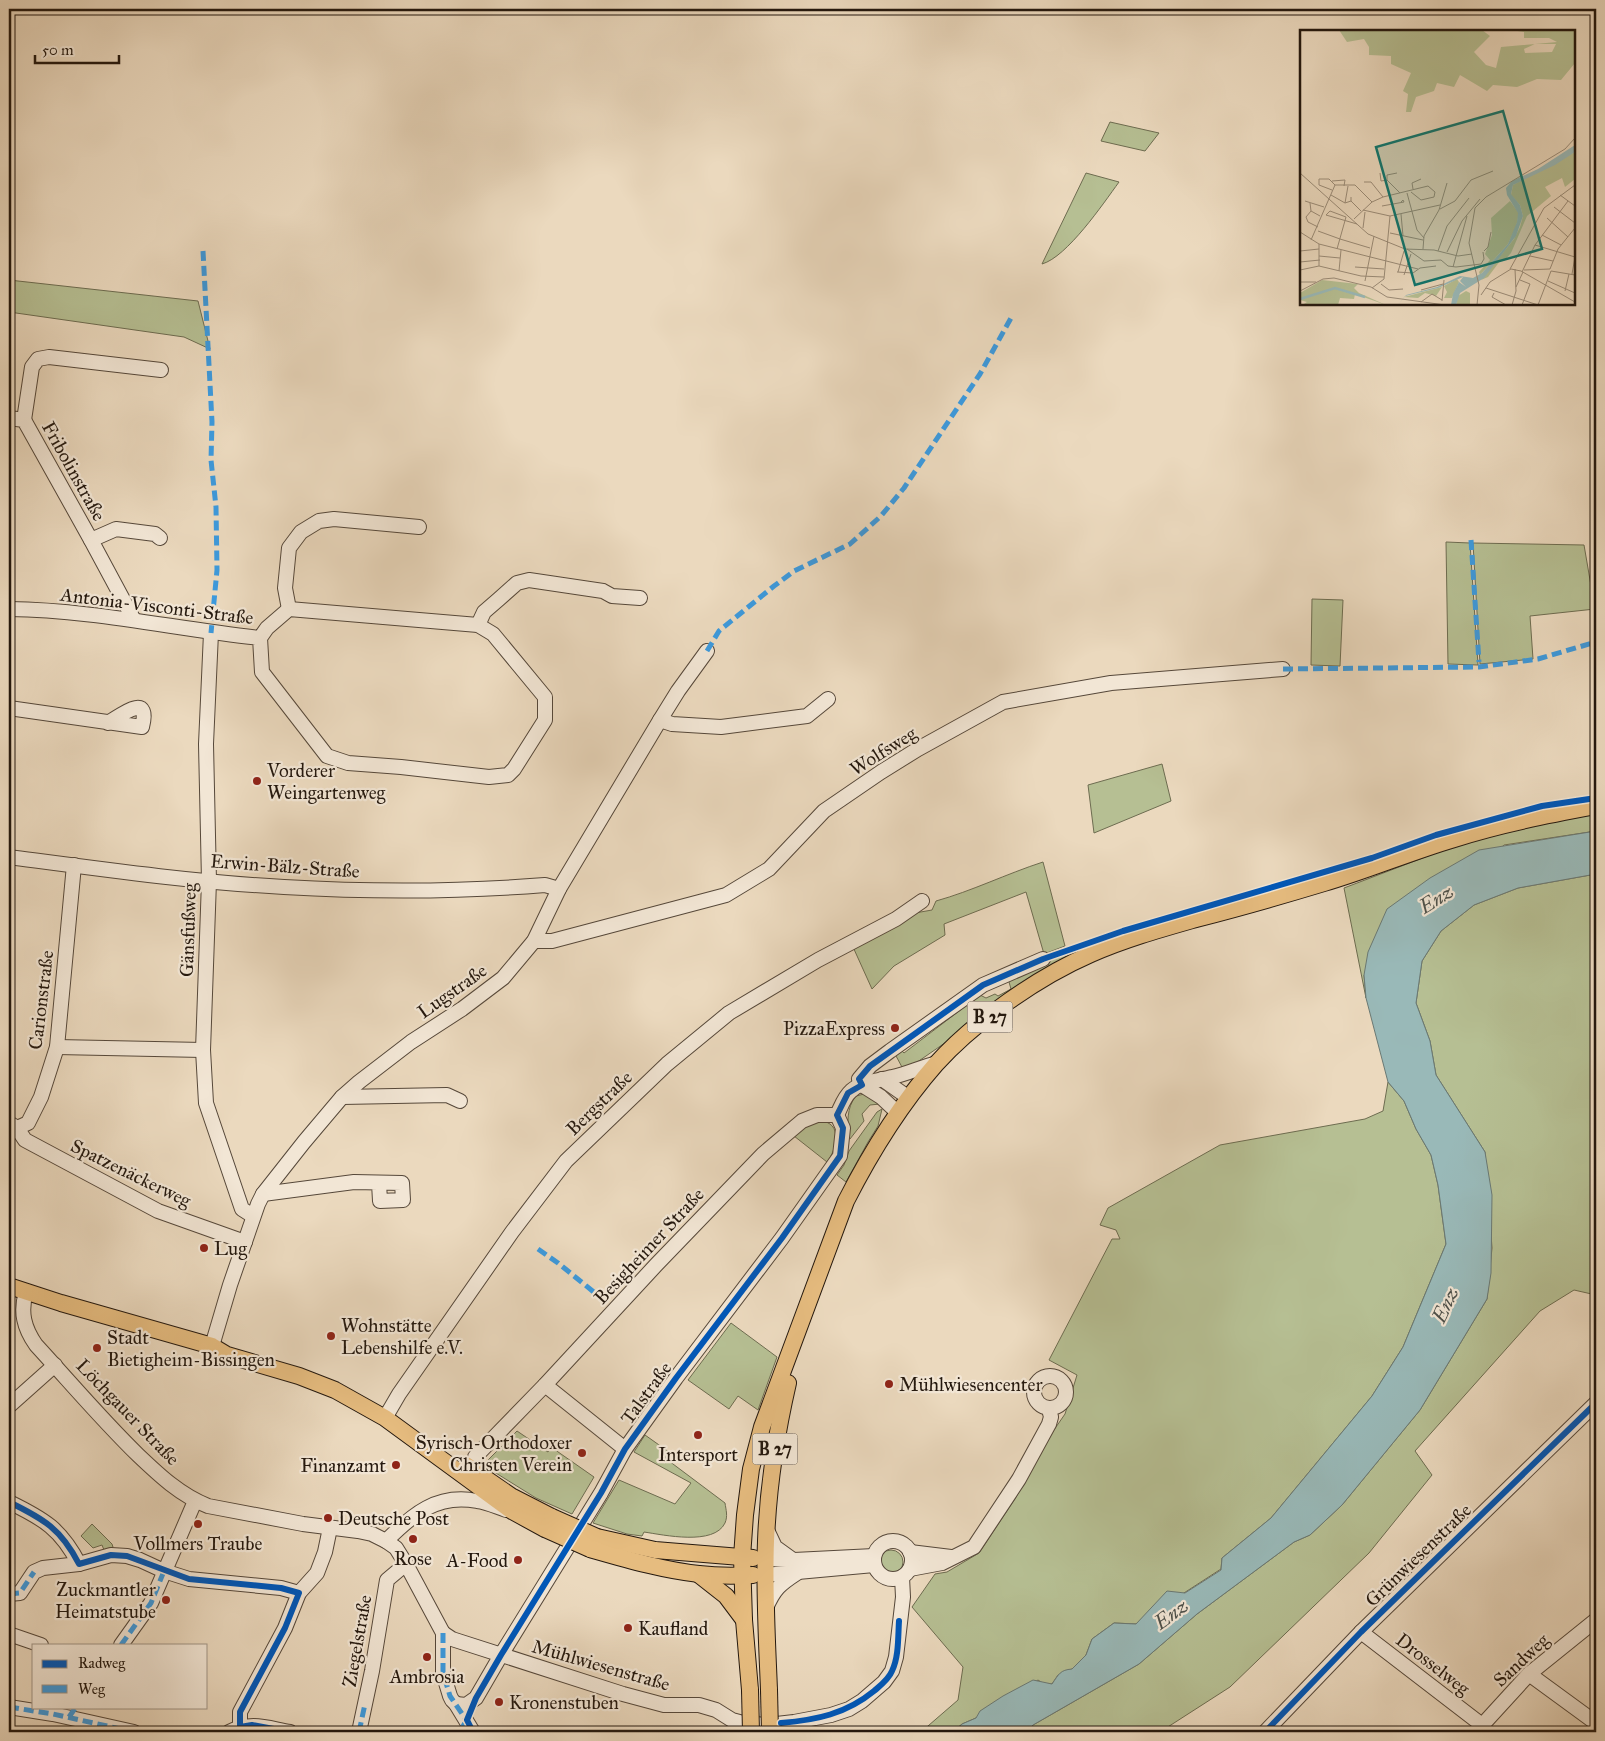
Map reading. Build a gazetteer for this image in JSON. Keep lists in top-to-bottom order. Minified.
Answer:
{"streets":{"main road":["B 27"],"street":["Fribolinstraße","Antonia-Visconti-Straße","Wolfsweg","Erwin-Bälz-Straße","Gänsfußweg","Lugstraße","Carionstraße","Bergstraße","Spatzenäckerweg","Besigheimer Straße","Talstraße","Löchgauer Straße","Grünwiesenstraße","Ziegelstraße","Sandweg","Drosselweg","Mühlwiesenstraße"]},"crossings":[["Fribolinstraße","Antonia-Visconti-Straße"],["Antonia-Visconti-Straße","Gänsfußweg"],["Wolfsweg","Lugstraße"],["Erwin-Bälz-Straße","Gänsfußweg"],["Erwin-Bälz-Straße","Lugstraße"],["Erwin-Bälz-Straße","Carionstraße"],["Gänsfußweg","Lugstraße"],["Lugstraße","Spatzenäckerweg"],["Carionstraße","Spatzenäckerweg"],["Besigheimer Straße","Talstraße"],["Talstraße","Mühlwiesenstraße"],["Löchgauer Straße","Ziegelstraße"],["Löchgauer Straße","Mühlwiesenstraße"],["Grünwiesenstraße","Drosselweg"],["Sandweg","Drosselweg"]],"water":["Enz"],"places":["Vorderer Weingartenweg","PizzaExpress","Lug","Wohnstätte Lebenshilfe e.V.","Stadt Bietigheim-Bissingen","Mühlwiesencenter","Intersport","Syrisch-Orthodoxer Christen Verein","Finanzamt","Deutsche Post","Vollmers Traube","Rose","A-Food","Zuckmantler Heimatstube","Kaufland","Ambrosia","Kronenstuben"],"legend":["Radweg","Weg"],"scale_bar":"50 m"}
